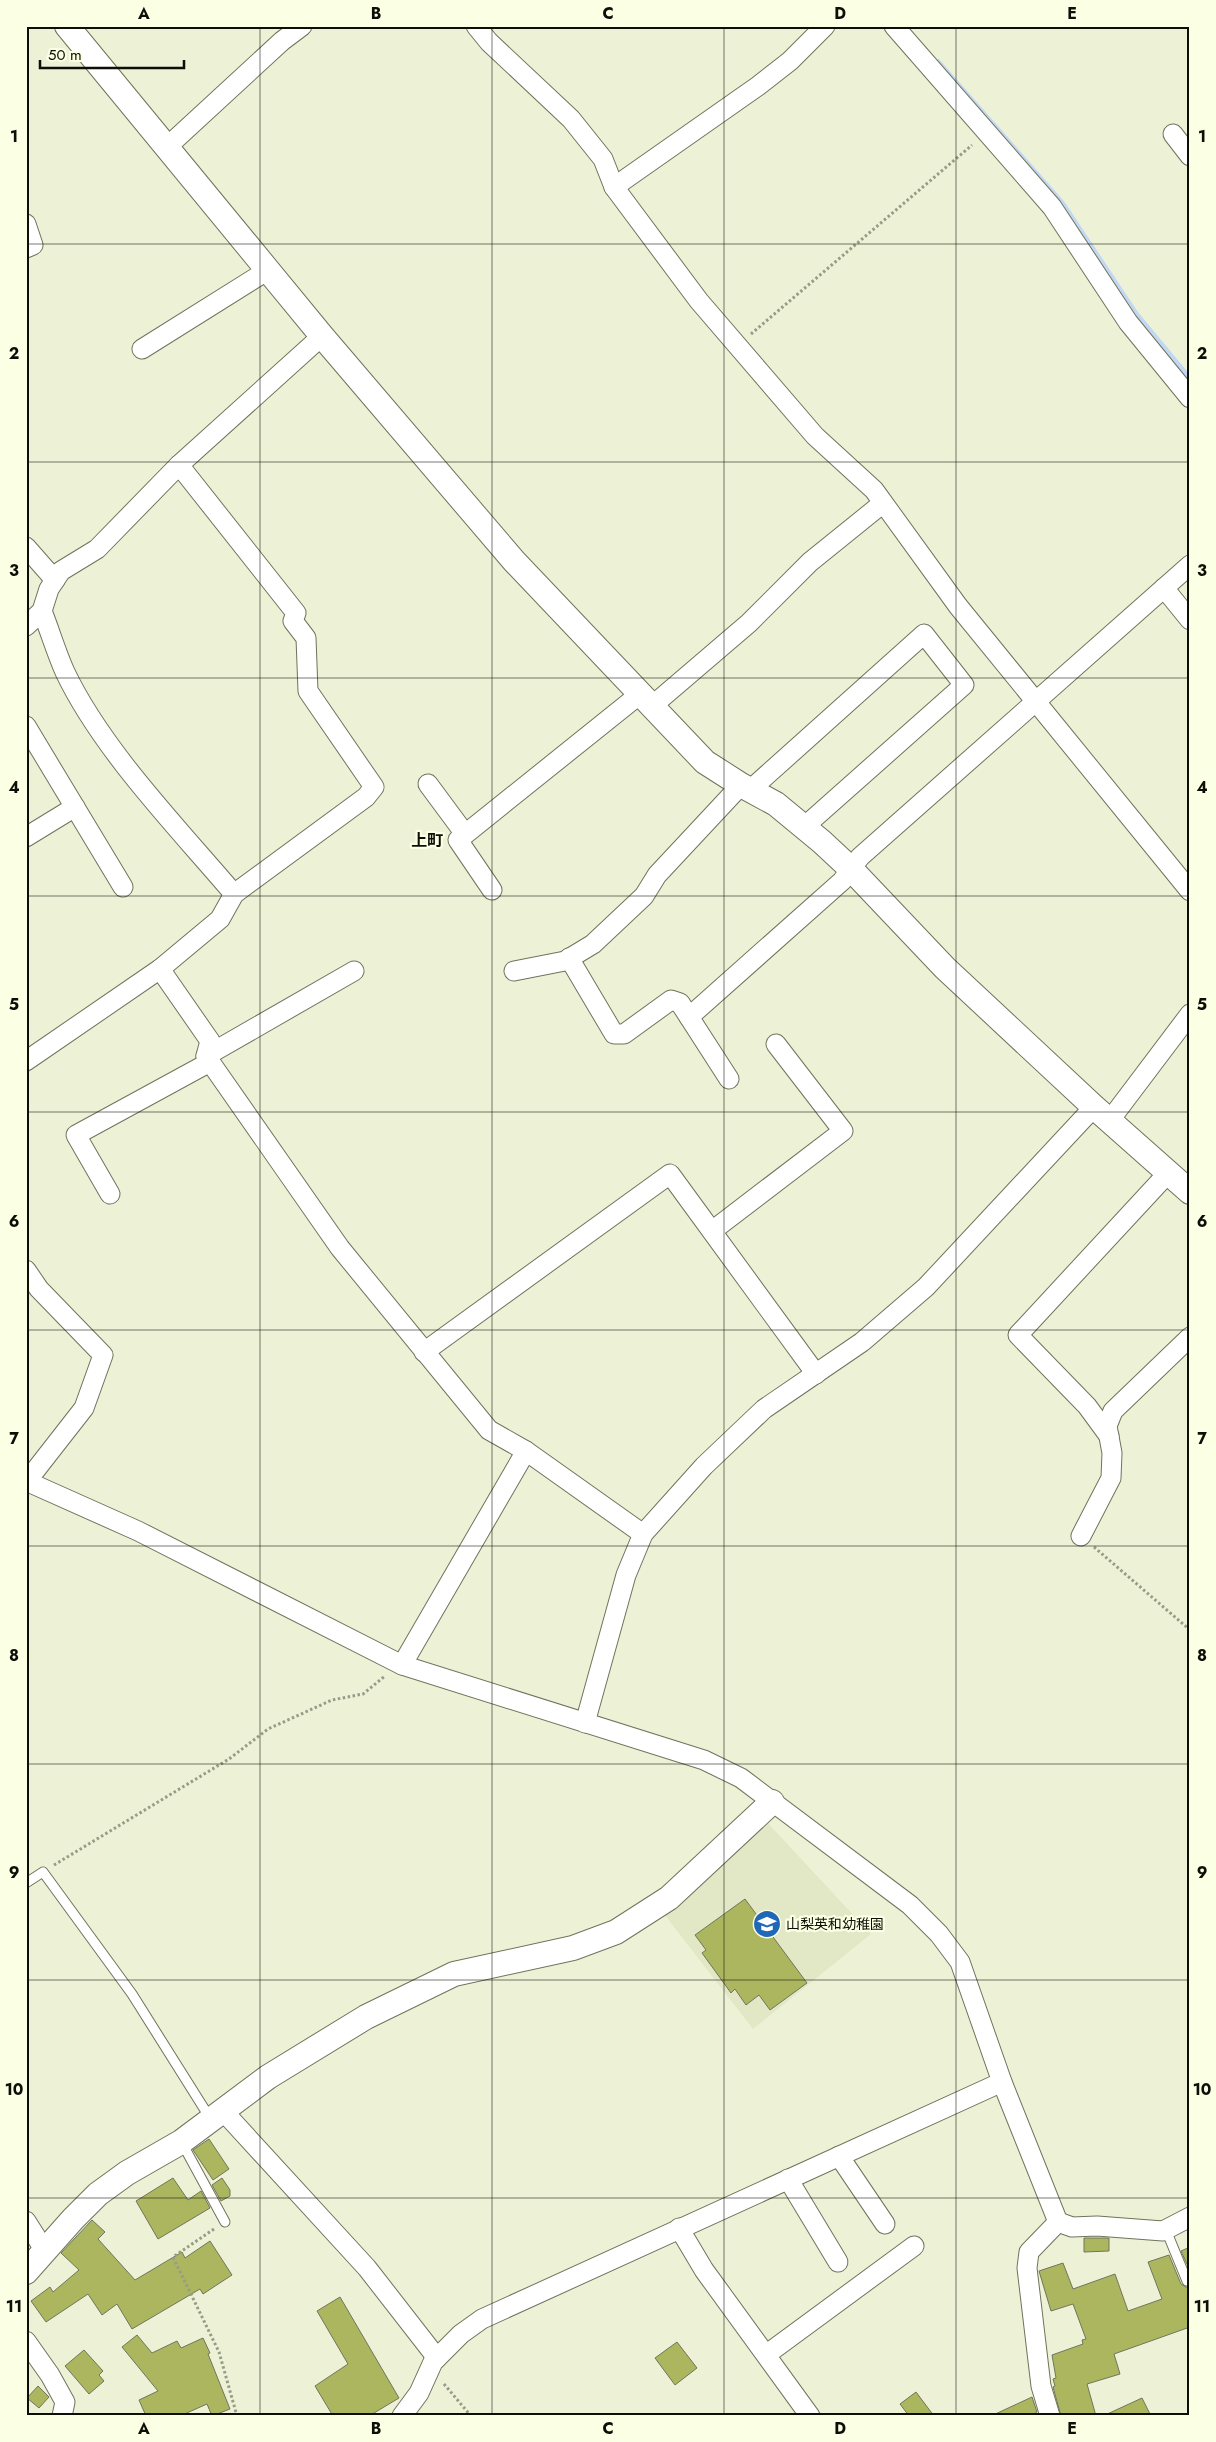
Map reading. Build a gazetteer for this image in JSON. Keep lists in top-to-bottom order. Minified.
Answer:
{"districts":["上町"],"places":{"school or university":["山梨英和幼稚園"]},"scale_bar":"50 m","grid":{"columns":["A","B","C","D","E"],"rows":["1","2","3","4","5","6","7","8","9","10","11"]}}
